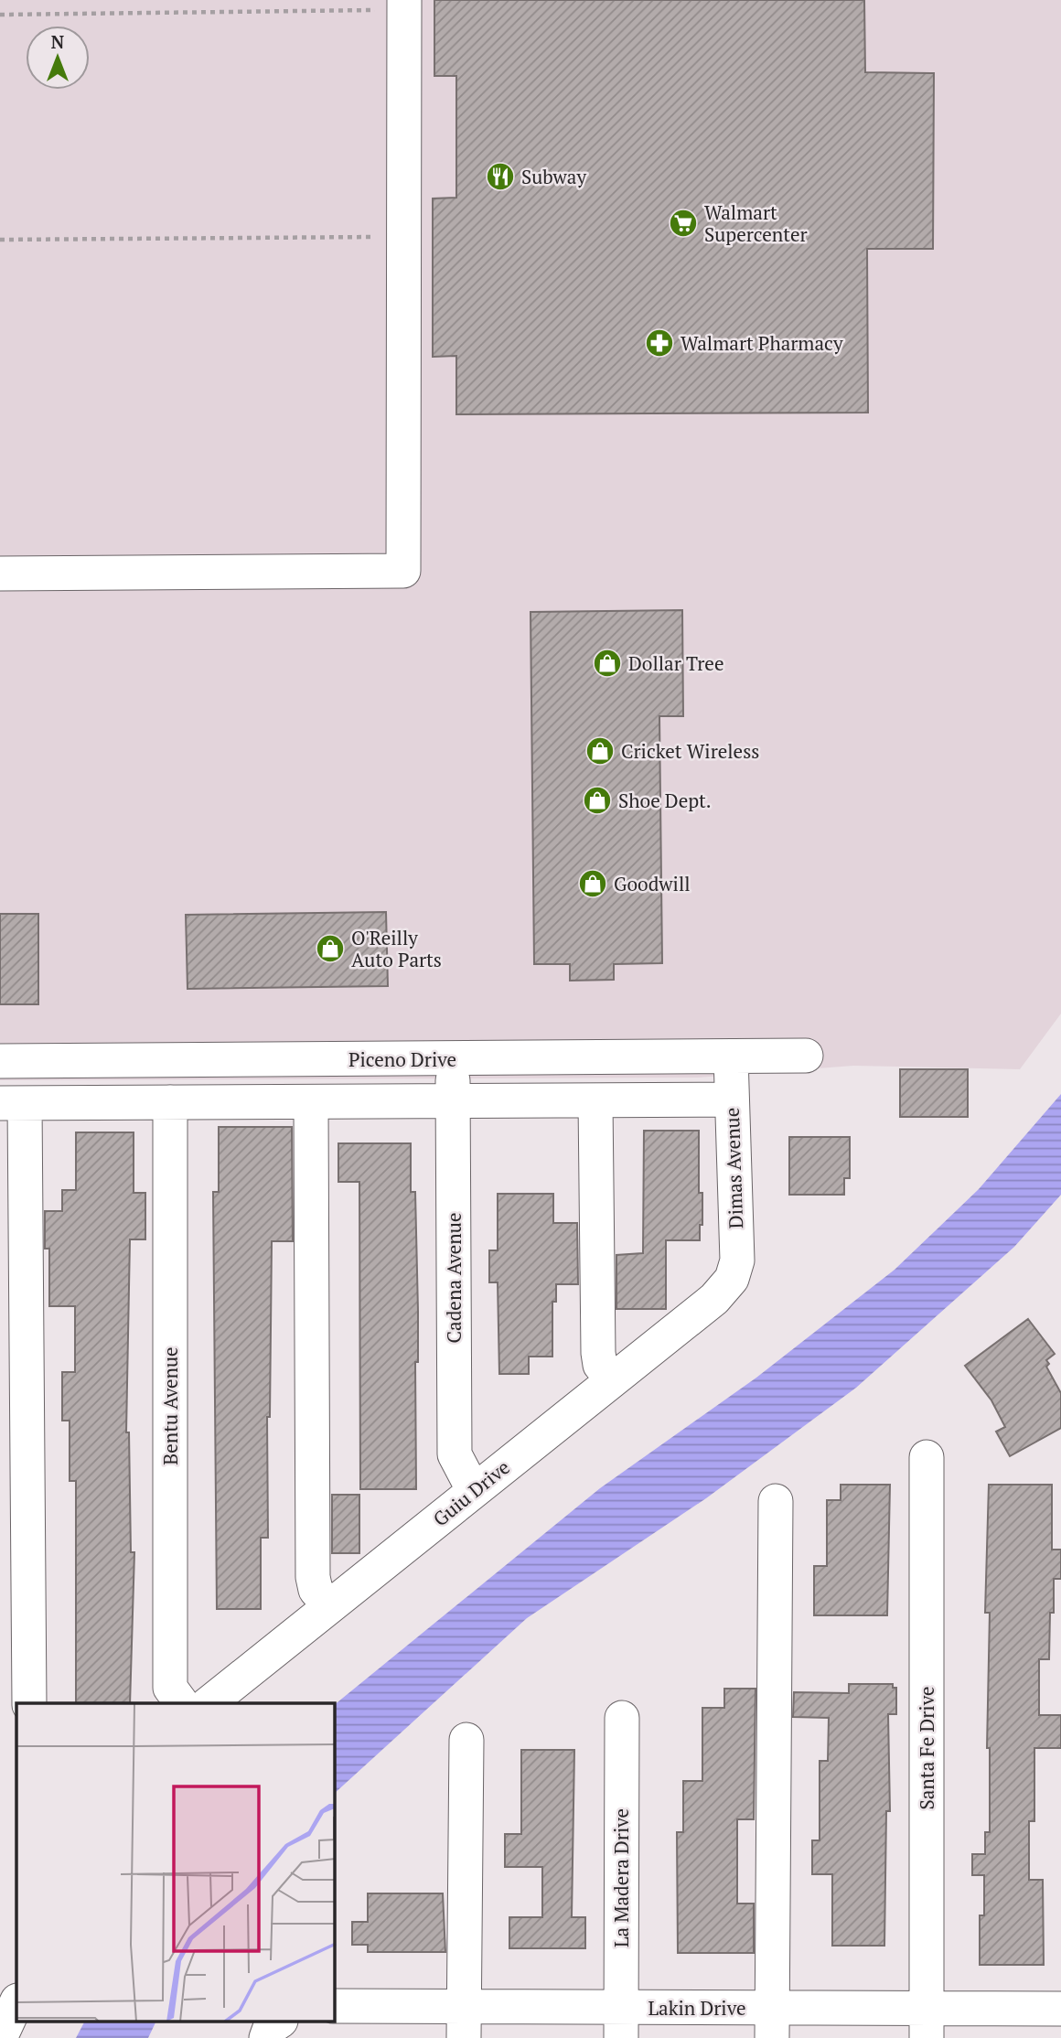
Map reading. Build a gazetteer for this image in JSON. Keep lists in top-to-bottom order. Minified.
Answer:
{"streets":{"street":["Piceno Drive","Dimas Avenue","Cadena Avenue","Bentu Avenue","Guiu Drive","Santa Fe Drive","La Madera Drive","Lakin Drive"]},"crossings":[["Piceno Drive","Dimas Avenue"],["Piceno Drive","Cadena Avenue"],["Dimas Avenue","Guiu Drive"],["Cadena Avenue","Guiu Drive"],["Santa Fe Drive","Lakin Drive"],["La Madera Drive","Lakin Drive"]],"places":{"restaurant":["Subway"],"supermarket":["Walmart Supercenter"],"pharmacy":["Walmart Pharmacy"],"shop":["Dollar Tree","Cricket Wireless","Shoe Dept.","Goodwill","O'Reilly Auto Parts"]},"north":"top"}
